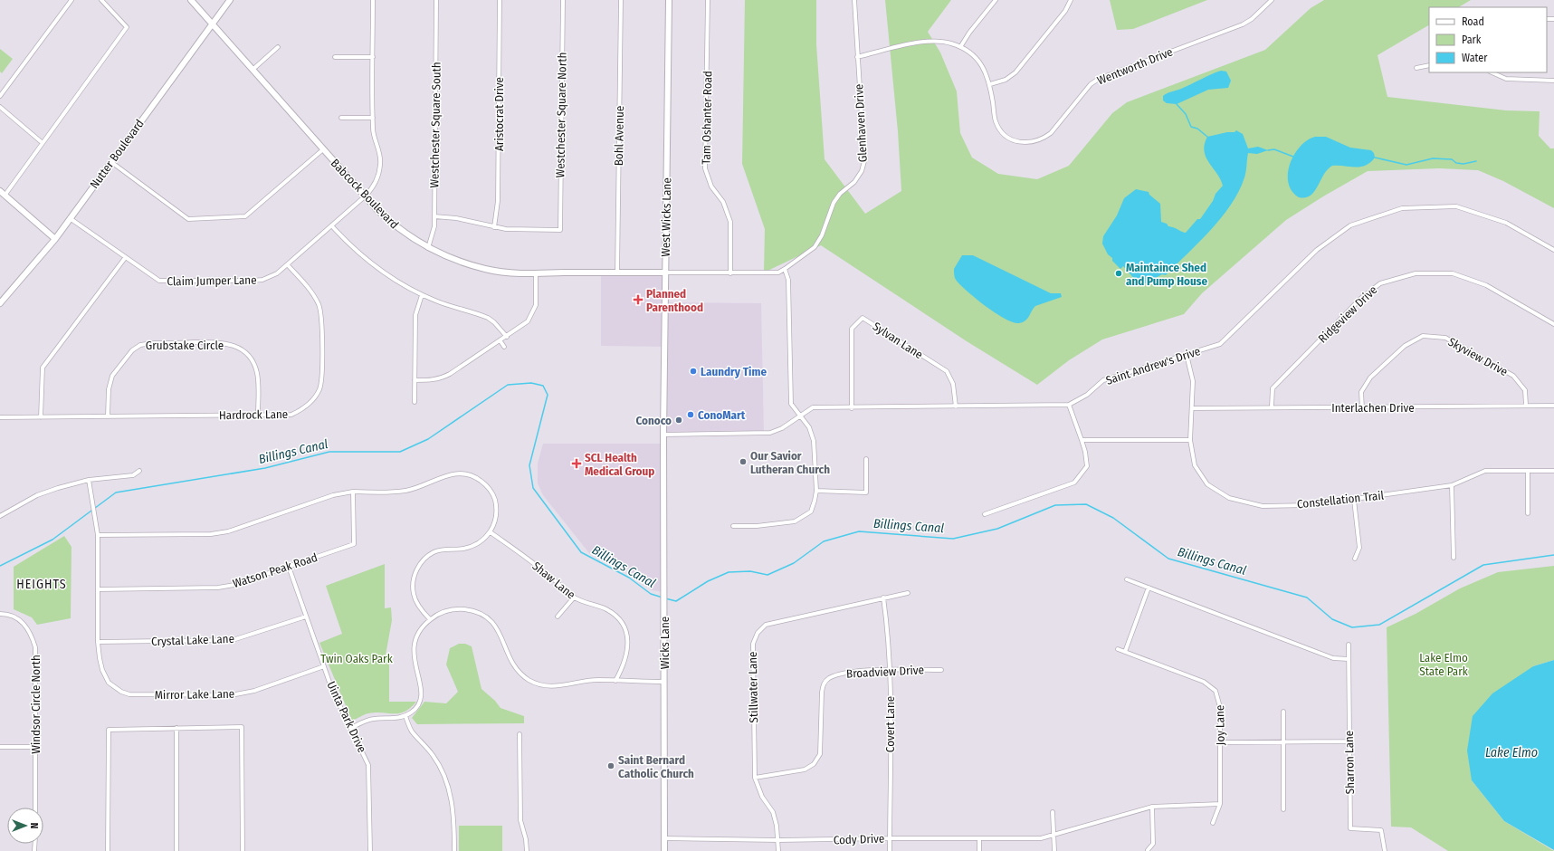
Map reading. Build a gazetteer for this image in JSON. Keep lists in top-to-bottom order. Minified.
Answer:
{"streets":{"street":["Wentworth Drive","Aristocrat Drive","Westchester Square North","Tam Oshanter Road","Glenhaven Drive","Westchester Square South","Bohl Avenue","Nutter Boulevard","Babcock Boulevard","West Wicks Lane","Claim Jumper Lane","Ridgeview Drive","Sylvan Lane","Grubstake Circle","Skyview Drive","Saint Andrew's Drive","Interlachen Drive","Hardrock Lane","Constellation Trail","Watson Peak Road","Shaw Lane","Crystal Lake Lane","Wicks Lane","Broadview Drive","Stillwater Lane","Mirror Lake Lane","Windsor Circle North","Uinta Park Drive","Covert Lane","Joy Lane","Sharron Lane","Cody Drive"]},"crossings":[["Wentworth Drive","Glenhaven Drive"],["Aristocrat Drive","Westchester Square North"],["Tam Oshanter Road","Glenhaven Drive"],["Glenhaven Drive","Babcock Boulevard"],["Glenhaven Drive","West Wicks Lane"],["Westchester Square South","Babcock Boulevard"],["Bohl Avenue","Babcock Boulevard"],["Nutter Boulevard","Babcock Boulevard"],["Nutter Boulevard","Claim Jumper Lane"],["Babcock Boulevard","West Wicks Lane"],["Babcock Boulevard","Claim Jumper Lane"],["West Wicks Lane","Saint Andrew's Drive"],["West Wicks Lane","Wicks Lane"],["Claim Jumper Lane","Hardrock Lane"],["Ridgeview Drive","Interlachen Drive"],["Sylvan Lane","Saint Andrew's Drive"],["Grubstake Circle","Hardrock Lane"],["Skyview Drive","Interlachen Drive"],["Saint Andrew's Drive","Constellation Trail"],["Saint Andrew's Drive","Wicks Lane"],["Interlachen Drive","Constellation Trail"],["Watson Peak Road","Uinta Park Drive"],["Crystal Lake Lane","Mirror Lake Lane"],["Crystal Lake Lane","Uinta Park Drive"],["Wicks Lane","Cody Drive"],["Broadview Drive","Stillwater Lane"],["Broadview Drive","Covert Lane"],["Stillwater Lane","Covert Lane"],["Stillwater Lane","Cody Drive"],["Mirror Lake Lane","Uinta Park Drive"],["Covert Lane","Cody Drive"],["Joy Lane","Cody Drive"]],"districts":["HEIGHTS"],"water":["Billings Canal","Lake Elmo"],"parks":["Lake Elmo State Park","Twin Oaks Park"],"places":{"other":["Maintaince Shed and Pump House","Laundry Time","ConoMart","Conoco","Our Savior Lutheran Church","Saint Bernard Catholic Church"],"health":["Planned Parenthood","SCL Health Medical Group"]},"legend":["Road","Park","Water"],"north":"right"}
